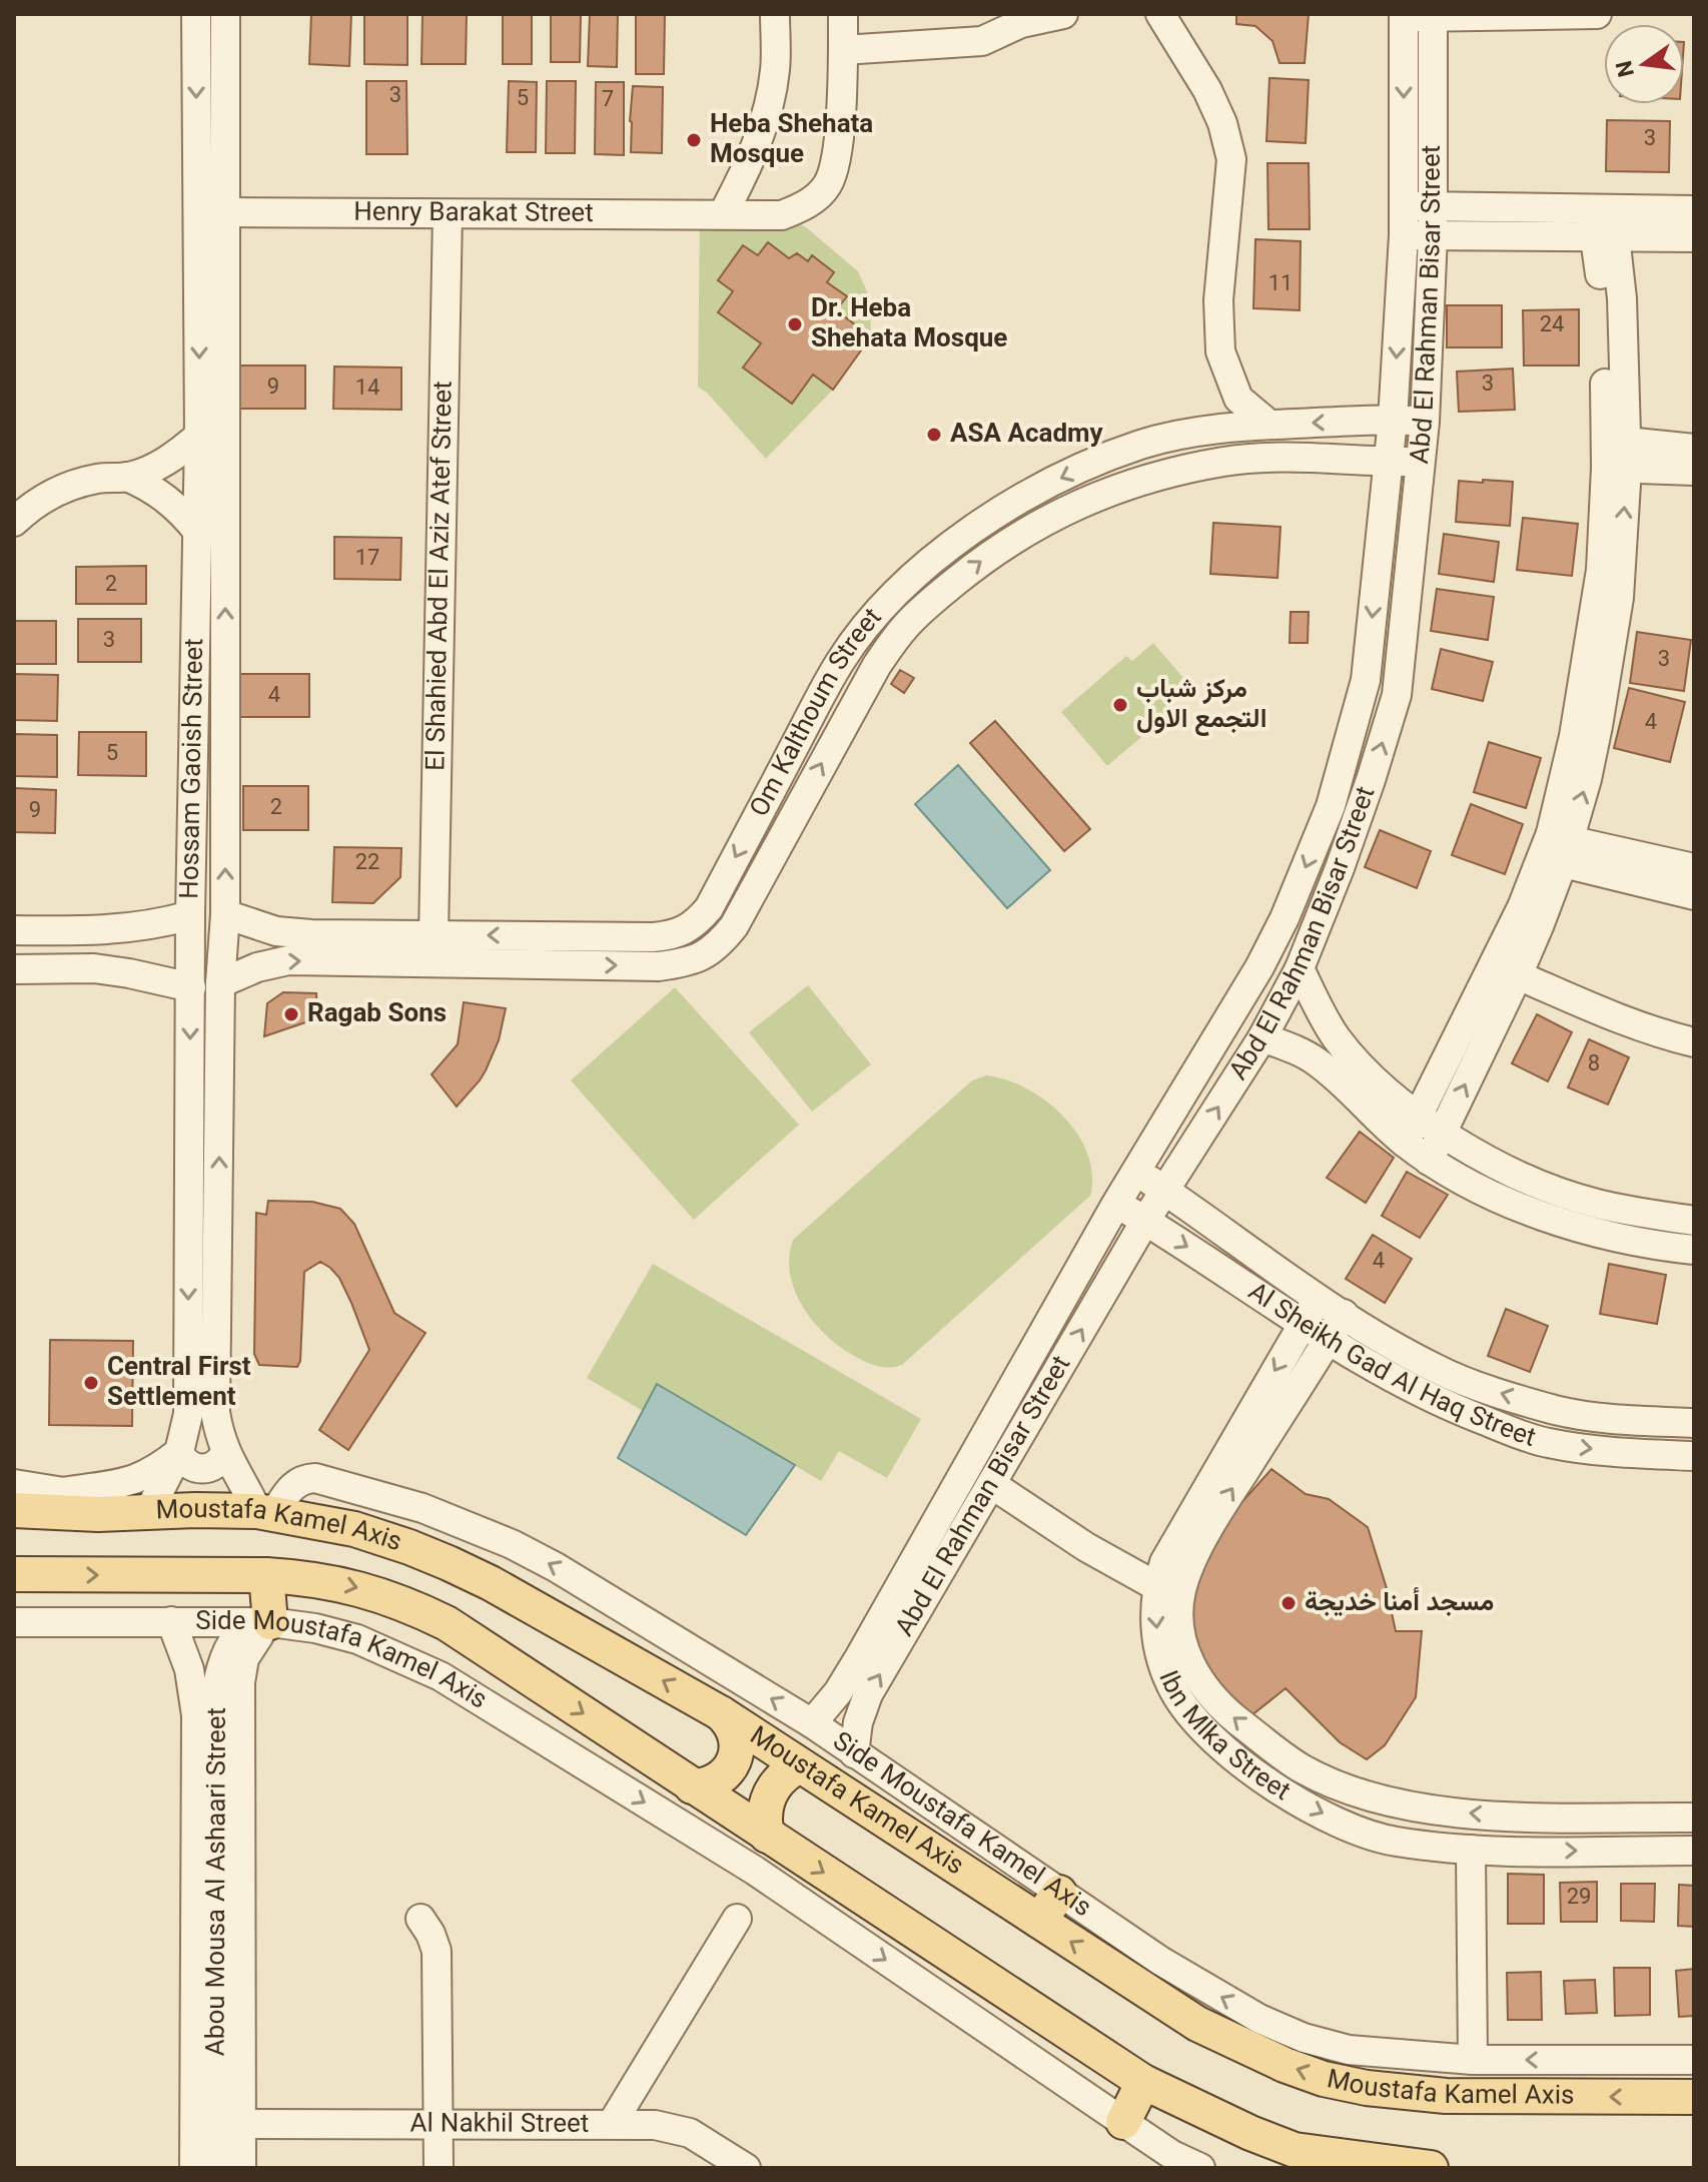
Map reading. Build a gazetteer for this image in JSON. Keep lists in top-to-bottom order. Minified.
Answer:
{"streets":{"main road":["Moustafa Kamel Axis"],"street":["Henry Barakat Street","Abd El Rahman Bisar Street","El Shahied Abd El Aziz Atef Street","Om Kalthoum Street","Hossam Gaoish Street","Al Sheikh Gad Al Haq Street","Side Moustafa Kamel Axis","Ibn Mlka Street","Abou Mousa Al Ashaari Street","Al Nakhil Street"]},"crossings":[["Henry Barakat Street","El Shahied Abd El Aziz Atef Street"],["Henry Barakat Street","Hossam Gaoish Street"],["Abd El Rahman Bisar Street","Om Kalthoum Street"],["Abd El Rahman Bisar Street","Al Sheikh Gad Al Haq Street"],["Abd El Rahman Bisar Street","Side Moustafa Kamel Axis"],["El Shahied Abd El Aziz Atef Street","Om Kalthoum Street"],["Om Kalthoum Street","Hossam Gaoish Street"],["Hossam Gaoish Street","Moustafa Kamel Axis"],["Hossam Gaoish Street","Side Moustafa Kamel Axis"],["Al Sheikh Gad Al Haq Street","Ibn Mlka Street"],["Moustafa Kamel Axis","Side Moustafa Kamel Axis"],["Side Moustafa Kamel Axis","Abou Mousa Al Ashaari Street"]],"places":["Heba Shehata Mosque","Dr. Heba Shehata Mosque","ASA Acadmy","مركز شباب التجمع الاول","Ragab Sons","Central First Settlement","مسجد أمنا خديجة"],"house_numbers":["3","5","7","3","11","24","3","9","14","17","2","3","3","4","4","5","2","9","22","8","4","29"],"north":"left"}
